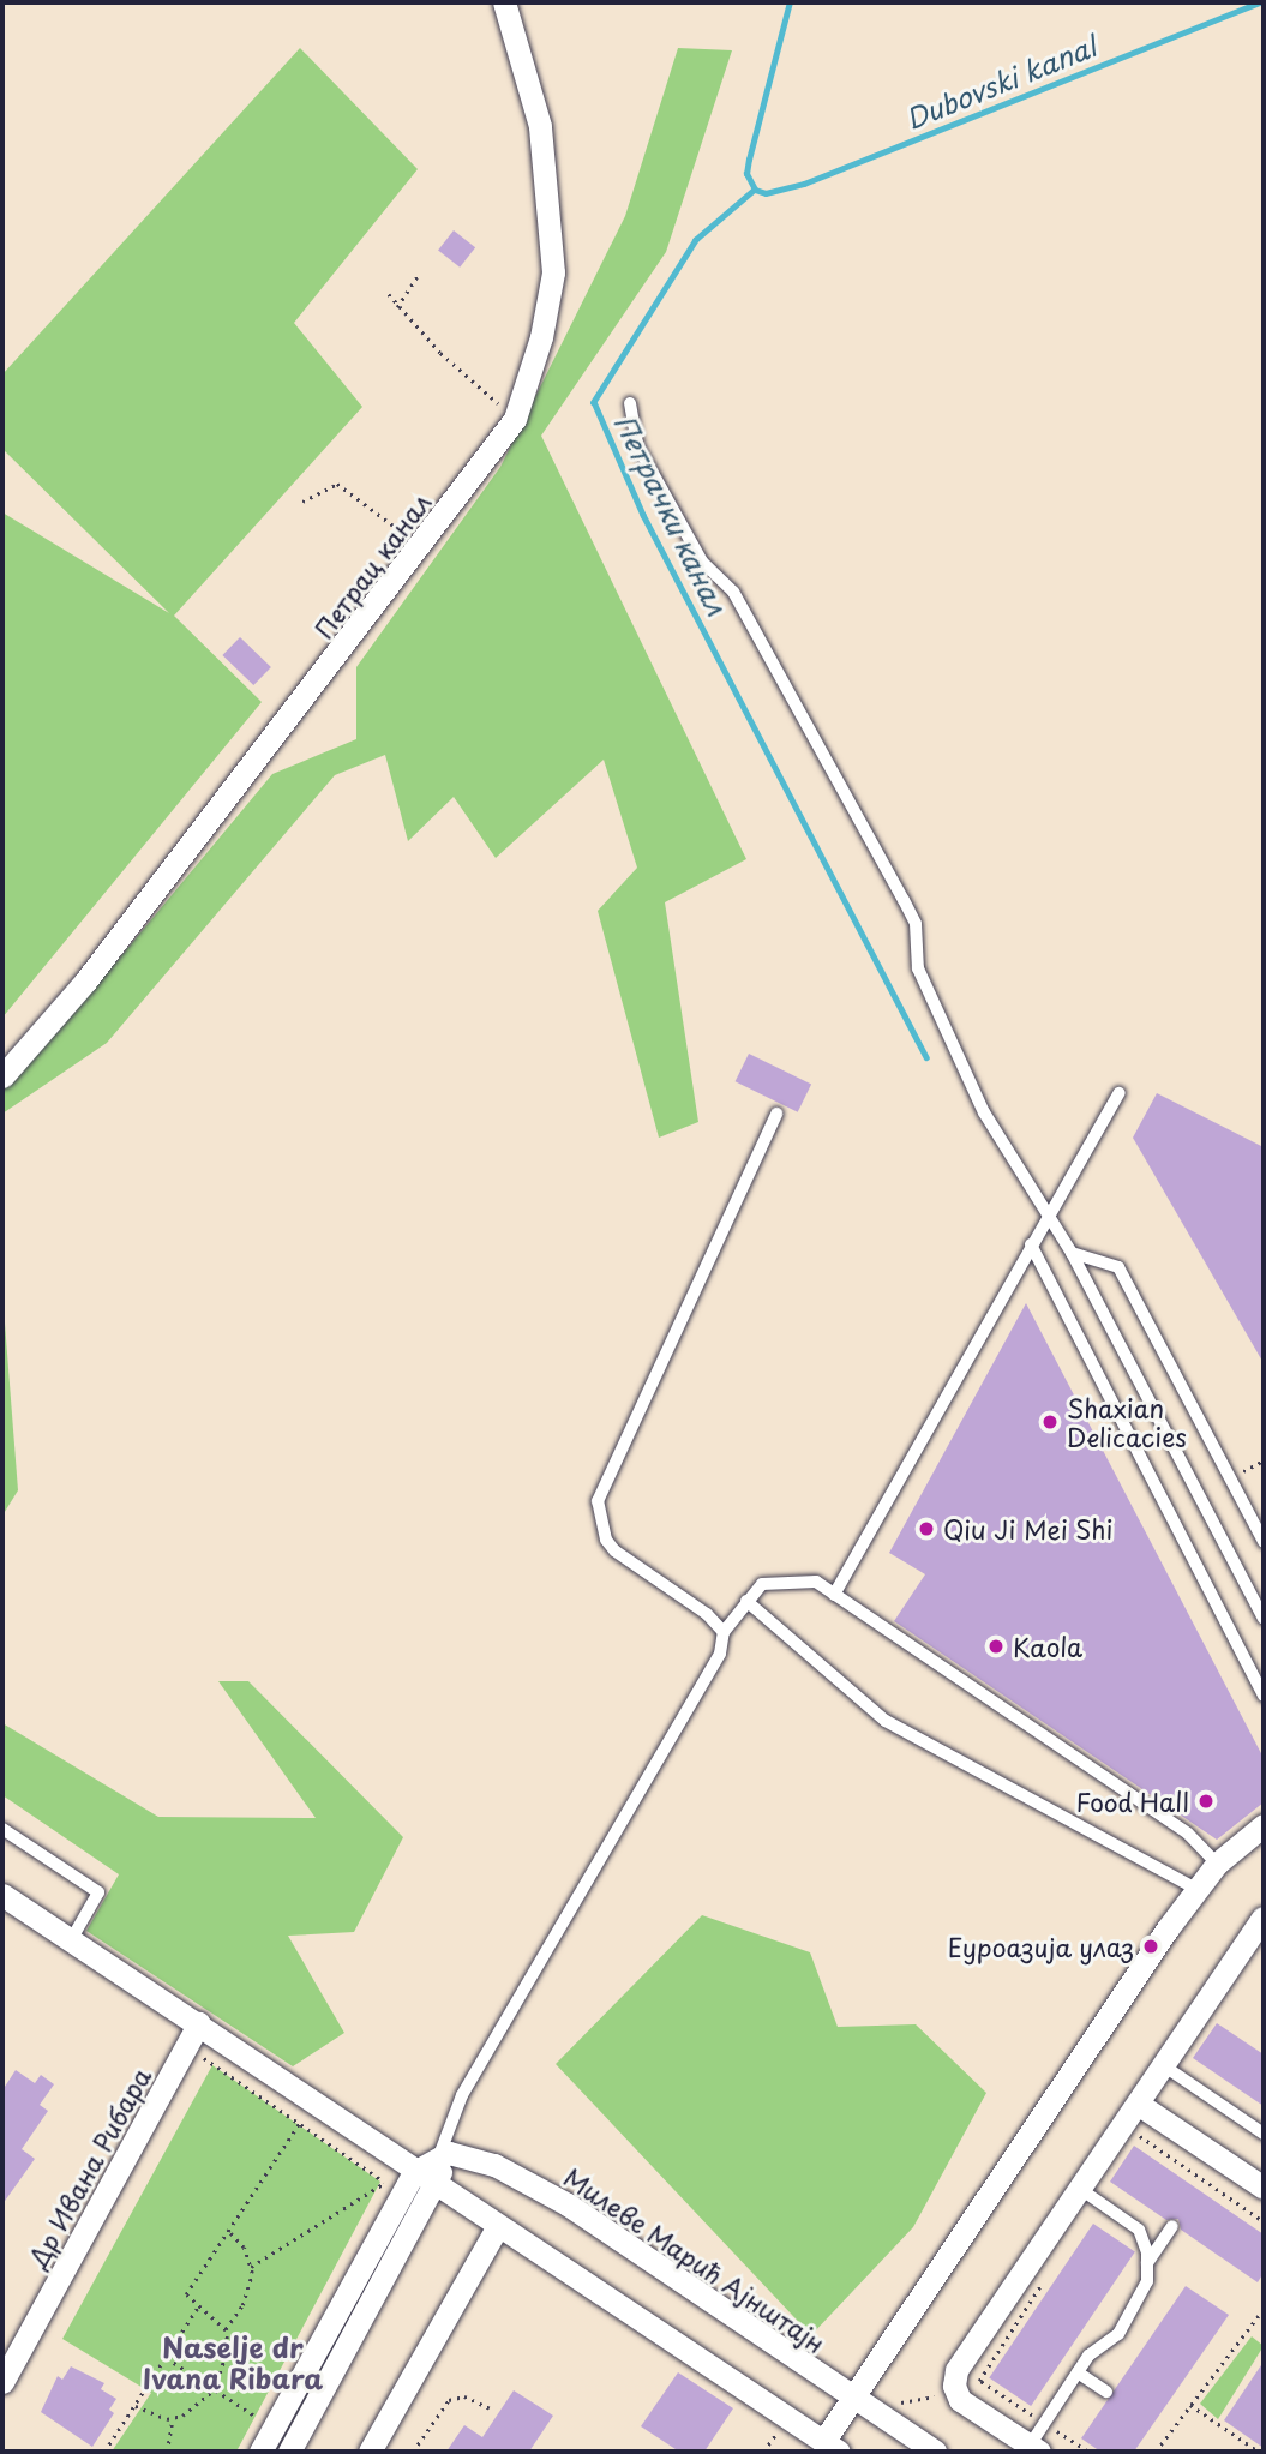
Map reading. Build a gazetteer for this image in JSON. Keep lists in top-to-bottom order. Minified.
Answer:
{"streets":{"street":["Петрац канал","Др Ивана Рибара","Милеве Марић Ајнштајн"]},"districts":["Naselje dr Ivana Ribara"],"water":["Dubovski kanal","Петрачки канал"],"places":["Shaxian Delicacies","Qiu Ji Mei Shi","Kaola","Food Hall","Еуроазија улаз"]}
